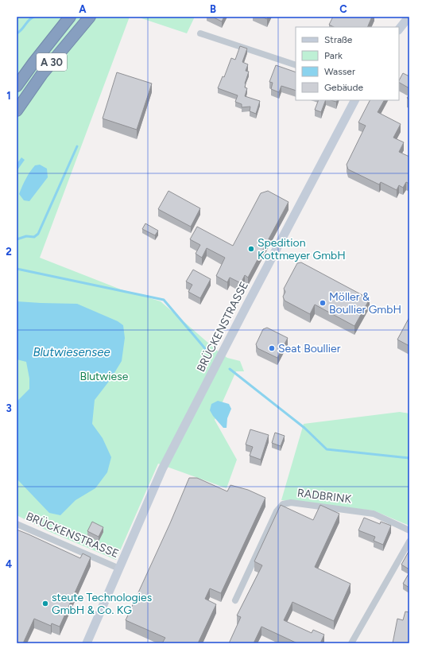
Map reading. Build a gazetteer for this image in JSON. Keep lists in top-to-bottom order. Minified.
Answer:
{"streets":{"highway":["A 30"],"main road":["BRÜCKENSTRASSE"],"street":["RADBRINK"]},"water":["Blutwiesensee"],"parks":["Blutwiese"],"places":["Spedition Kottmeyer GmbH","Möller & Boullier GmbH","Seat Boullier","steute Technologies GmbH & Co. KG"],"legend":["Straße","Park","Wasser","Gebäude"],"grid":{"columns":["A","B","C"],"rows":["1","2","3","4"]}}
